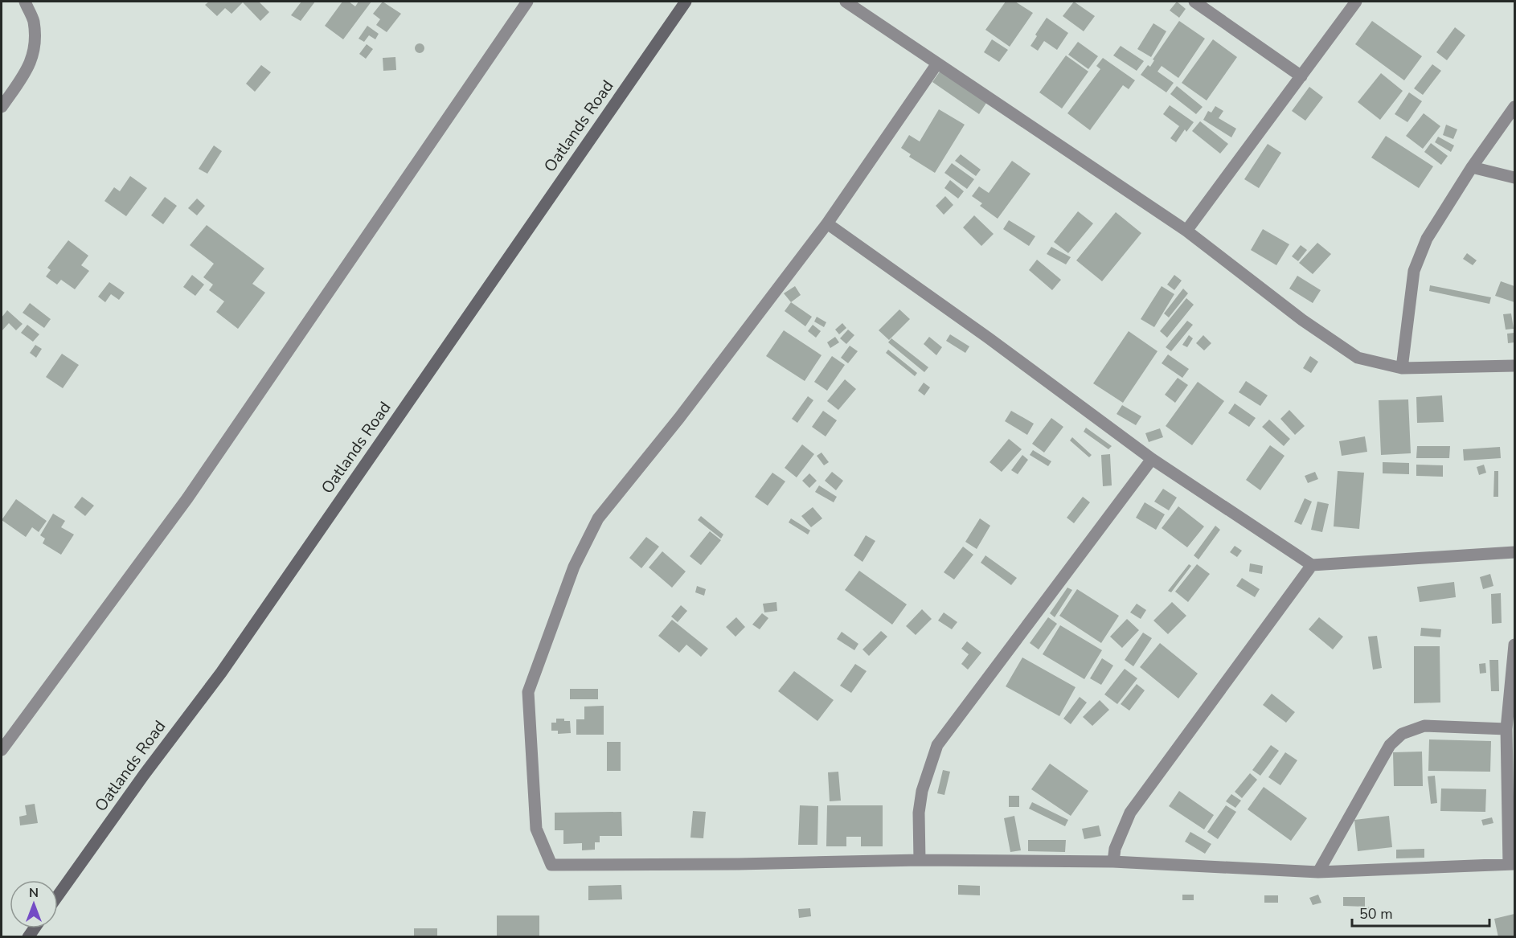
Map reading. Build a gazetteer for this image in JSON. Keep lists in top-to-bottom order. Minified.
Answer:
{"streets":{"street":["Oatlands Road"]},"scale_bar":"50 m","north":"top"}
